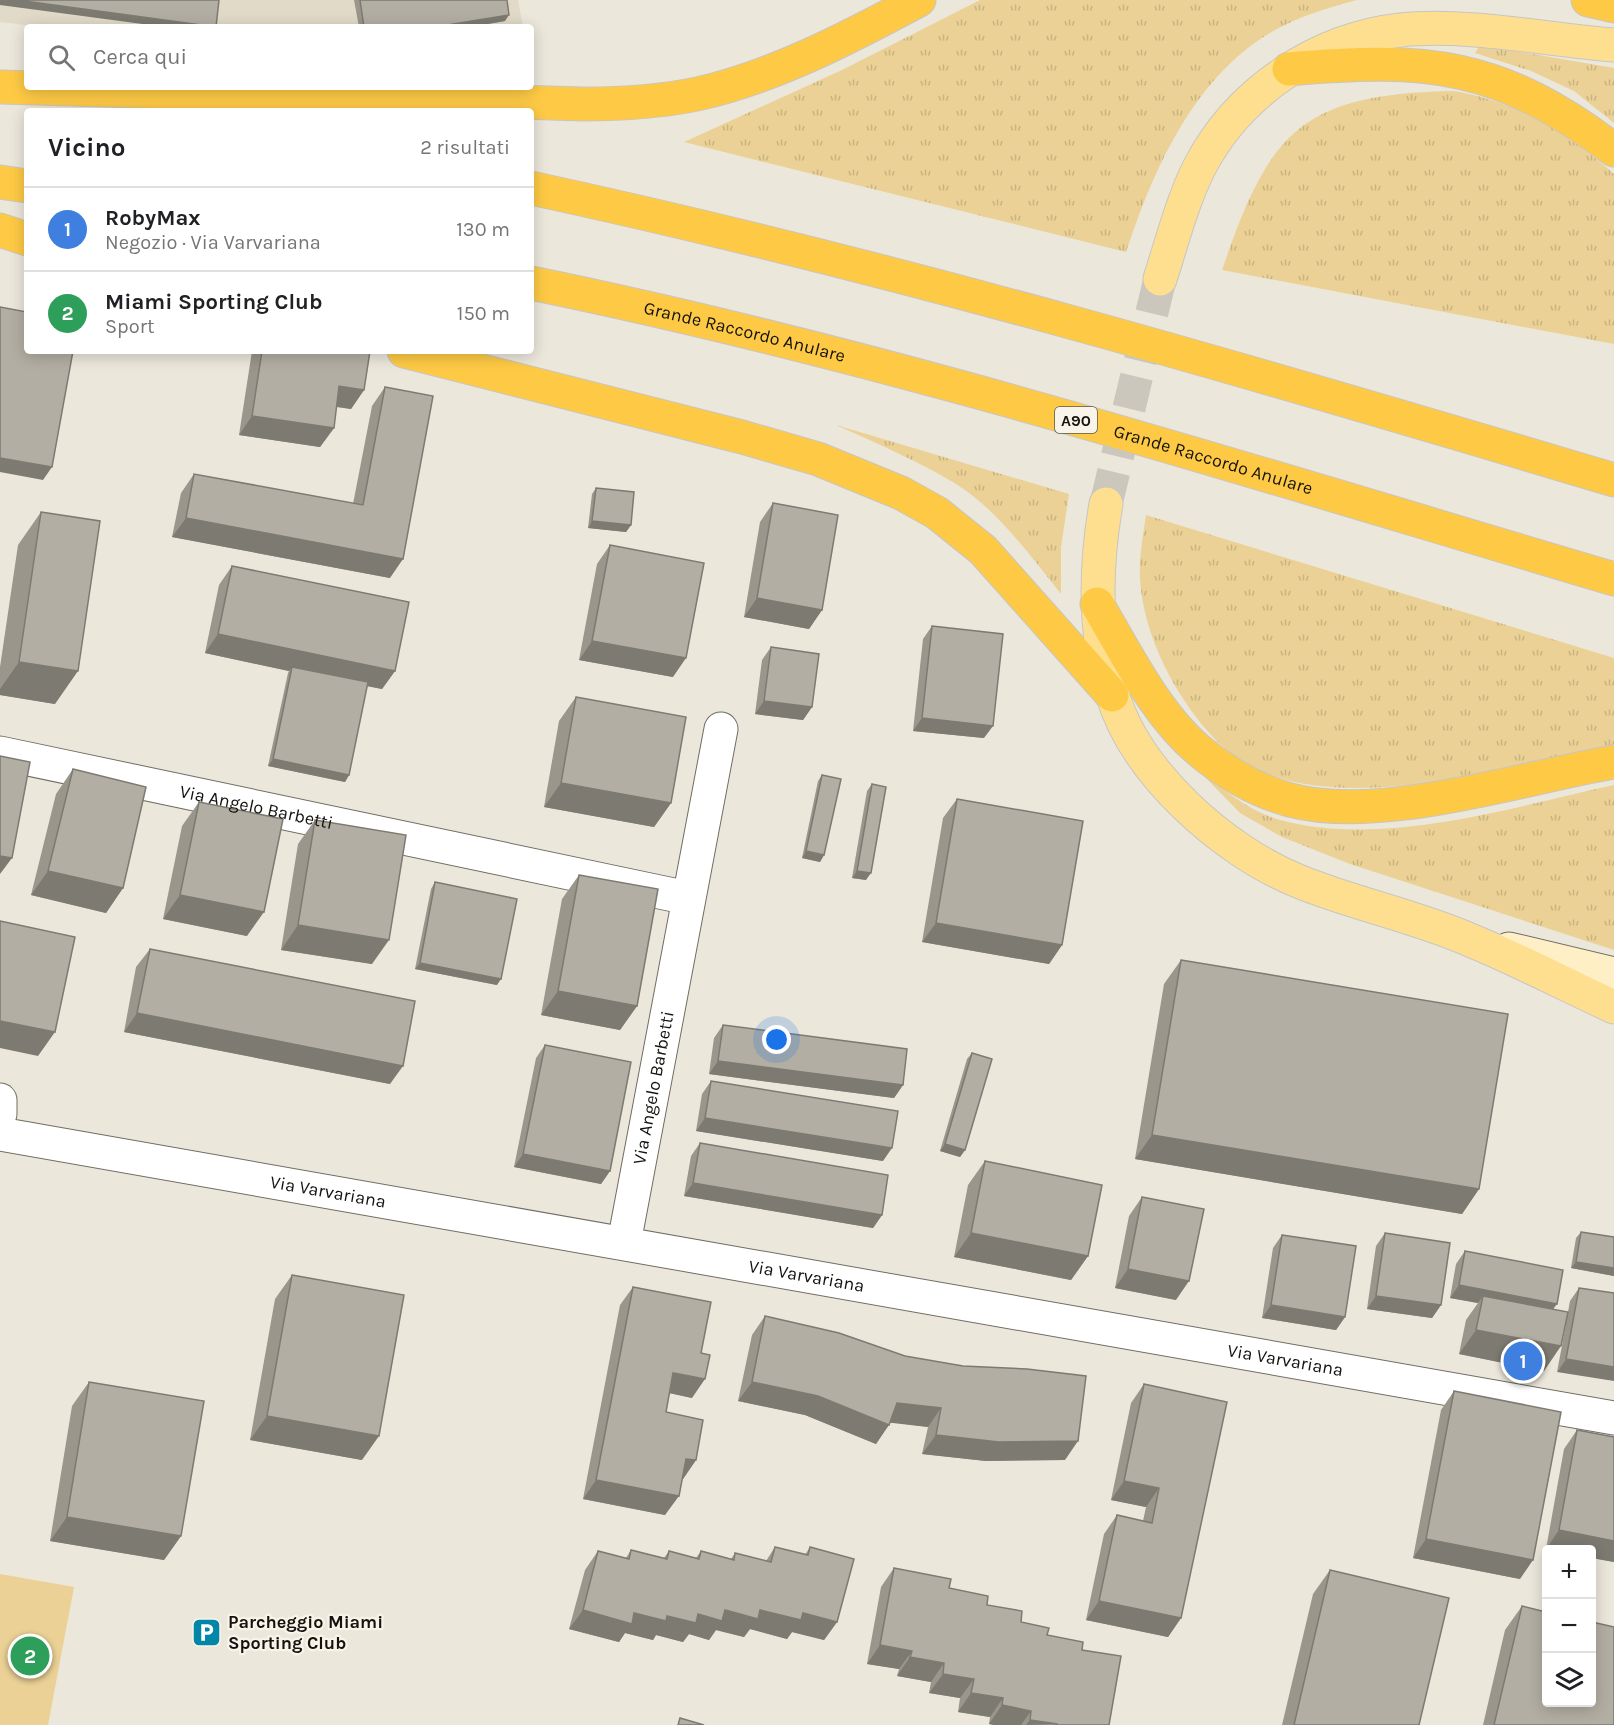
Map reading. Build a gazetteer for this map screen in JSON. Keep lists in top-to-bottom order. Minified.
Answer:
{"streets":{"highway":["Grande Raccordo Anulare","A90"],"street":["Via Angelo Barbetti","Via Varvariana"]},"crossings":[["Via Angelo Barbetti","Via Varvariana"]],"places":{"parking":["Parcheggio Miami Sporting Club"]},"page":{"search":"Cerca qui","heading":["Vicino","2 risultati"],"list":[{"mark":"1","name":"RobyMax","note":"Negozio · Via Varvariana","value":"130 m"},{"mark":"2","name":"Miami Sporting Club","note":"Sport","value":"150 m"}],"pins":["1","2"],"map_buttons":["+","−"]}}
